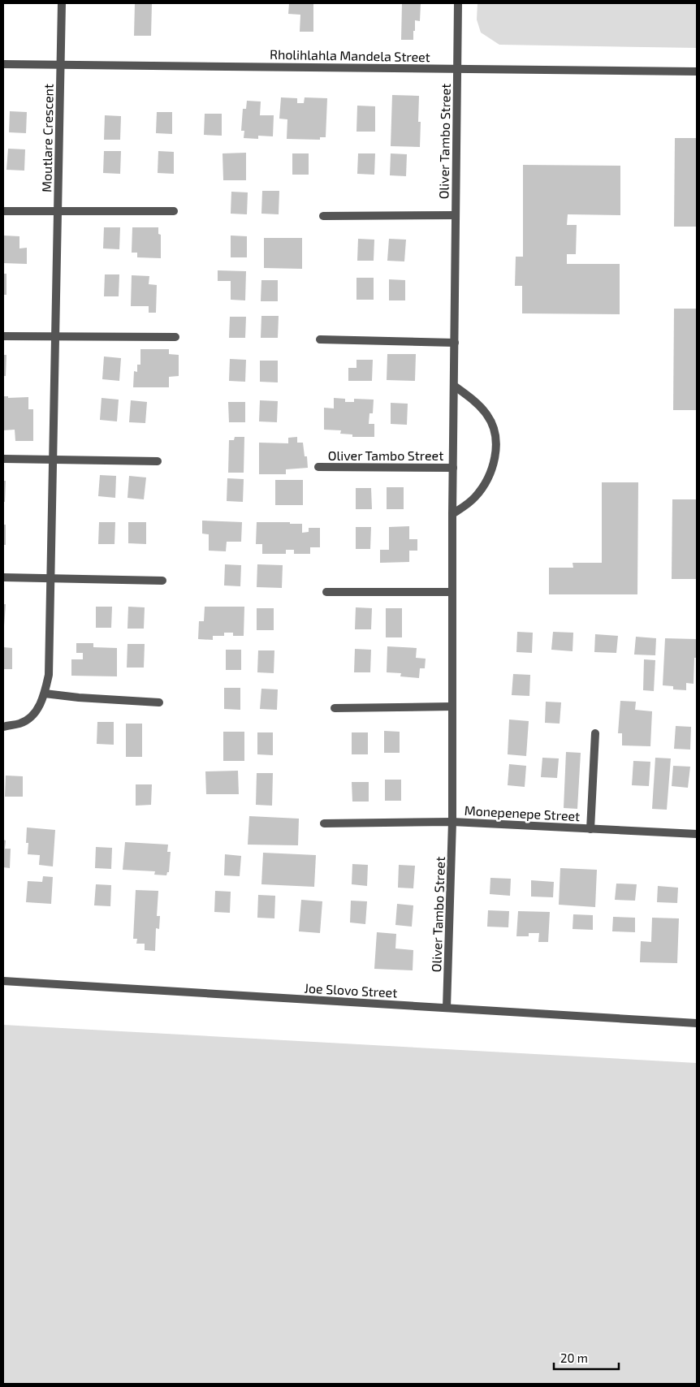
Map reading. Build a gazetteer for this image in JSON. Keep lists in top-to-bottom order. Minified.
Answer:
{"streets":{"street":["Rholihlahla Mandela Street","Moutlare Crescent","Oliver Tambo Street","Monepenepe Street","Joe Slovo Street"]},"crossings":[["Rholihlahla Mandela Street","Moutlare Crescent"],["Rholihlahla Mandela Street","Oliver Tambo Street"],["Oliver Tambo Street","Monepenepe Street"],["Oliver Tambo Street","Joe Slovo Street"]],"scale_bar":"20 m"}
